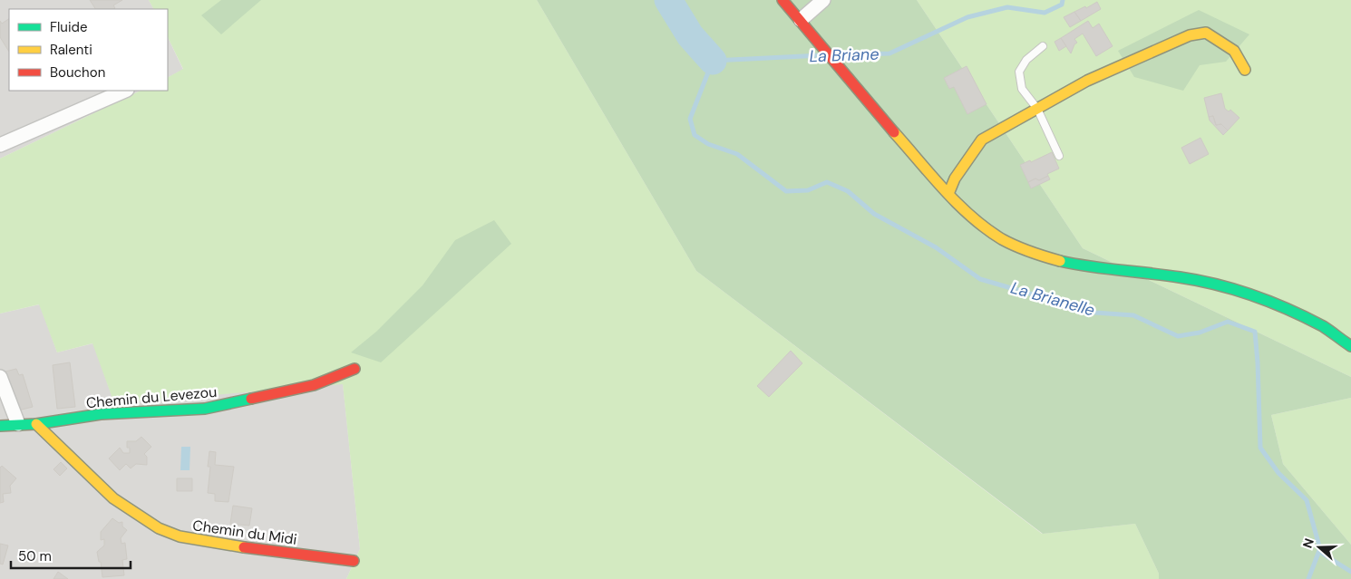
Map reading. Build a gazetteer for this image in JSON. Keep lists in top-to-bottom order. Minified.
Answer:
{"streets":{"street":["Chemin du Levezou","Chemin du Midi"]},"crossings":[["Chemin du Levezou","Chemin du Midi"]],"water":["La Briane","La Brianelle"],"legend":["Fluide","Ralenti","Bouchon"],"scale_bar":"50 m","north":"left"}
